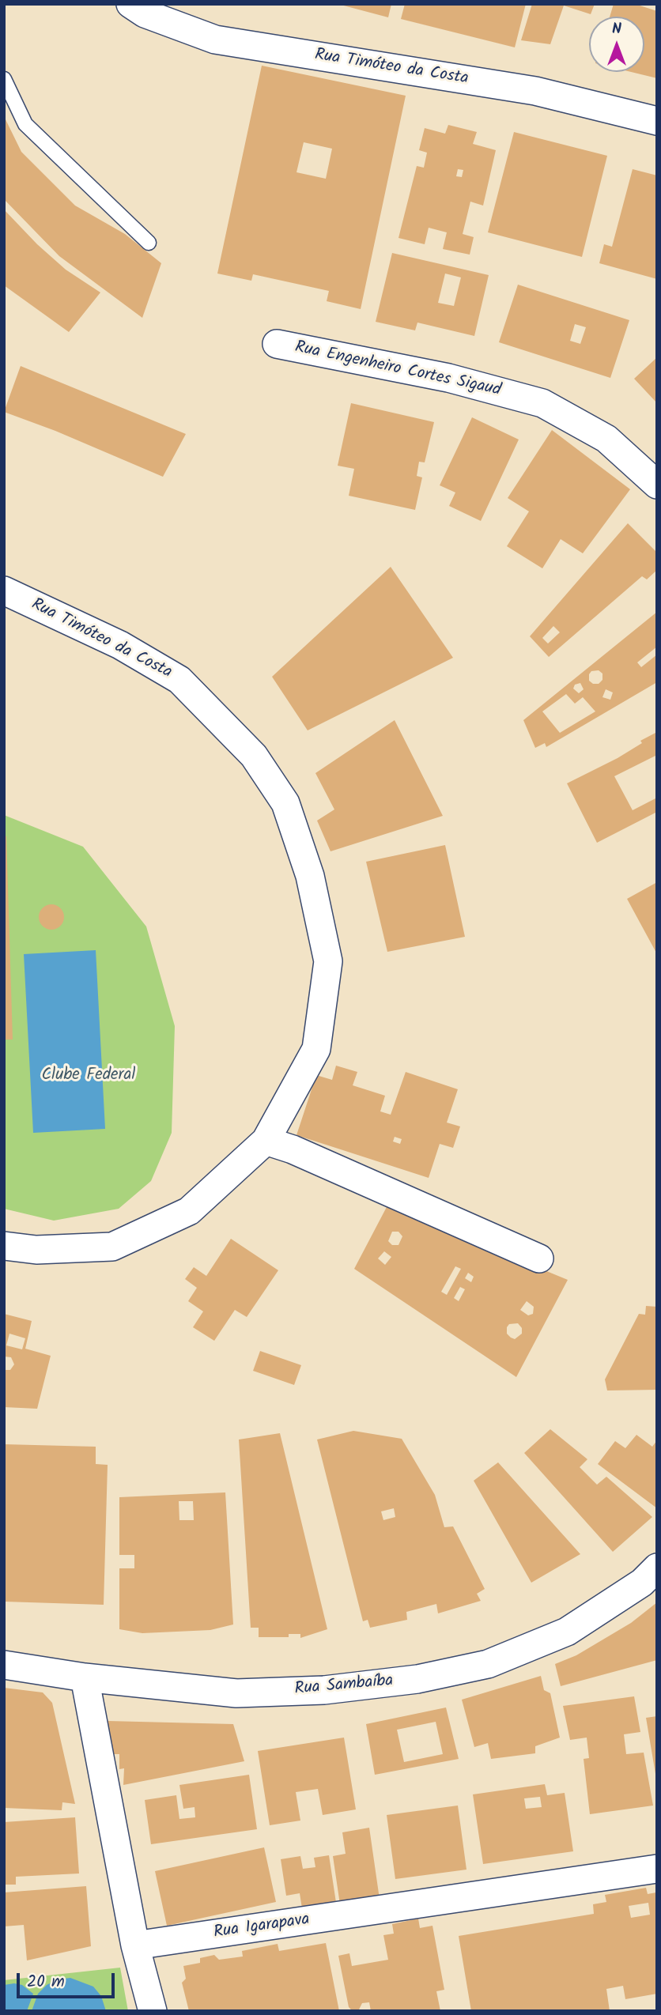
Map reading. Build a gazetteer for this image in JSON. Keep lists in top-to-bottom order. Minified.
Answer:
{"streets":{"street":["Rua Timóteo da Costa","Rua Engenheiro Cortes Sigaud","Rua Sambaíba","Rua Igarapava"]},"parks":["Clube Federal"],"scale_bar":"20 m","north":"top"}
